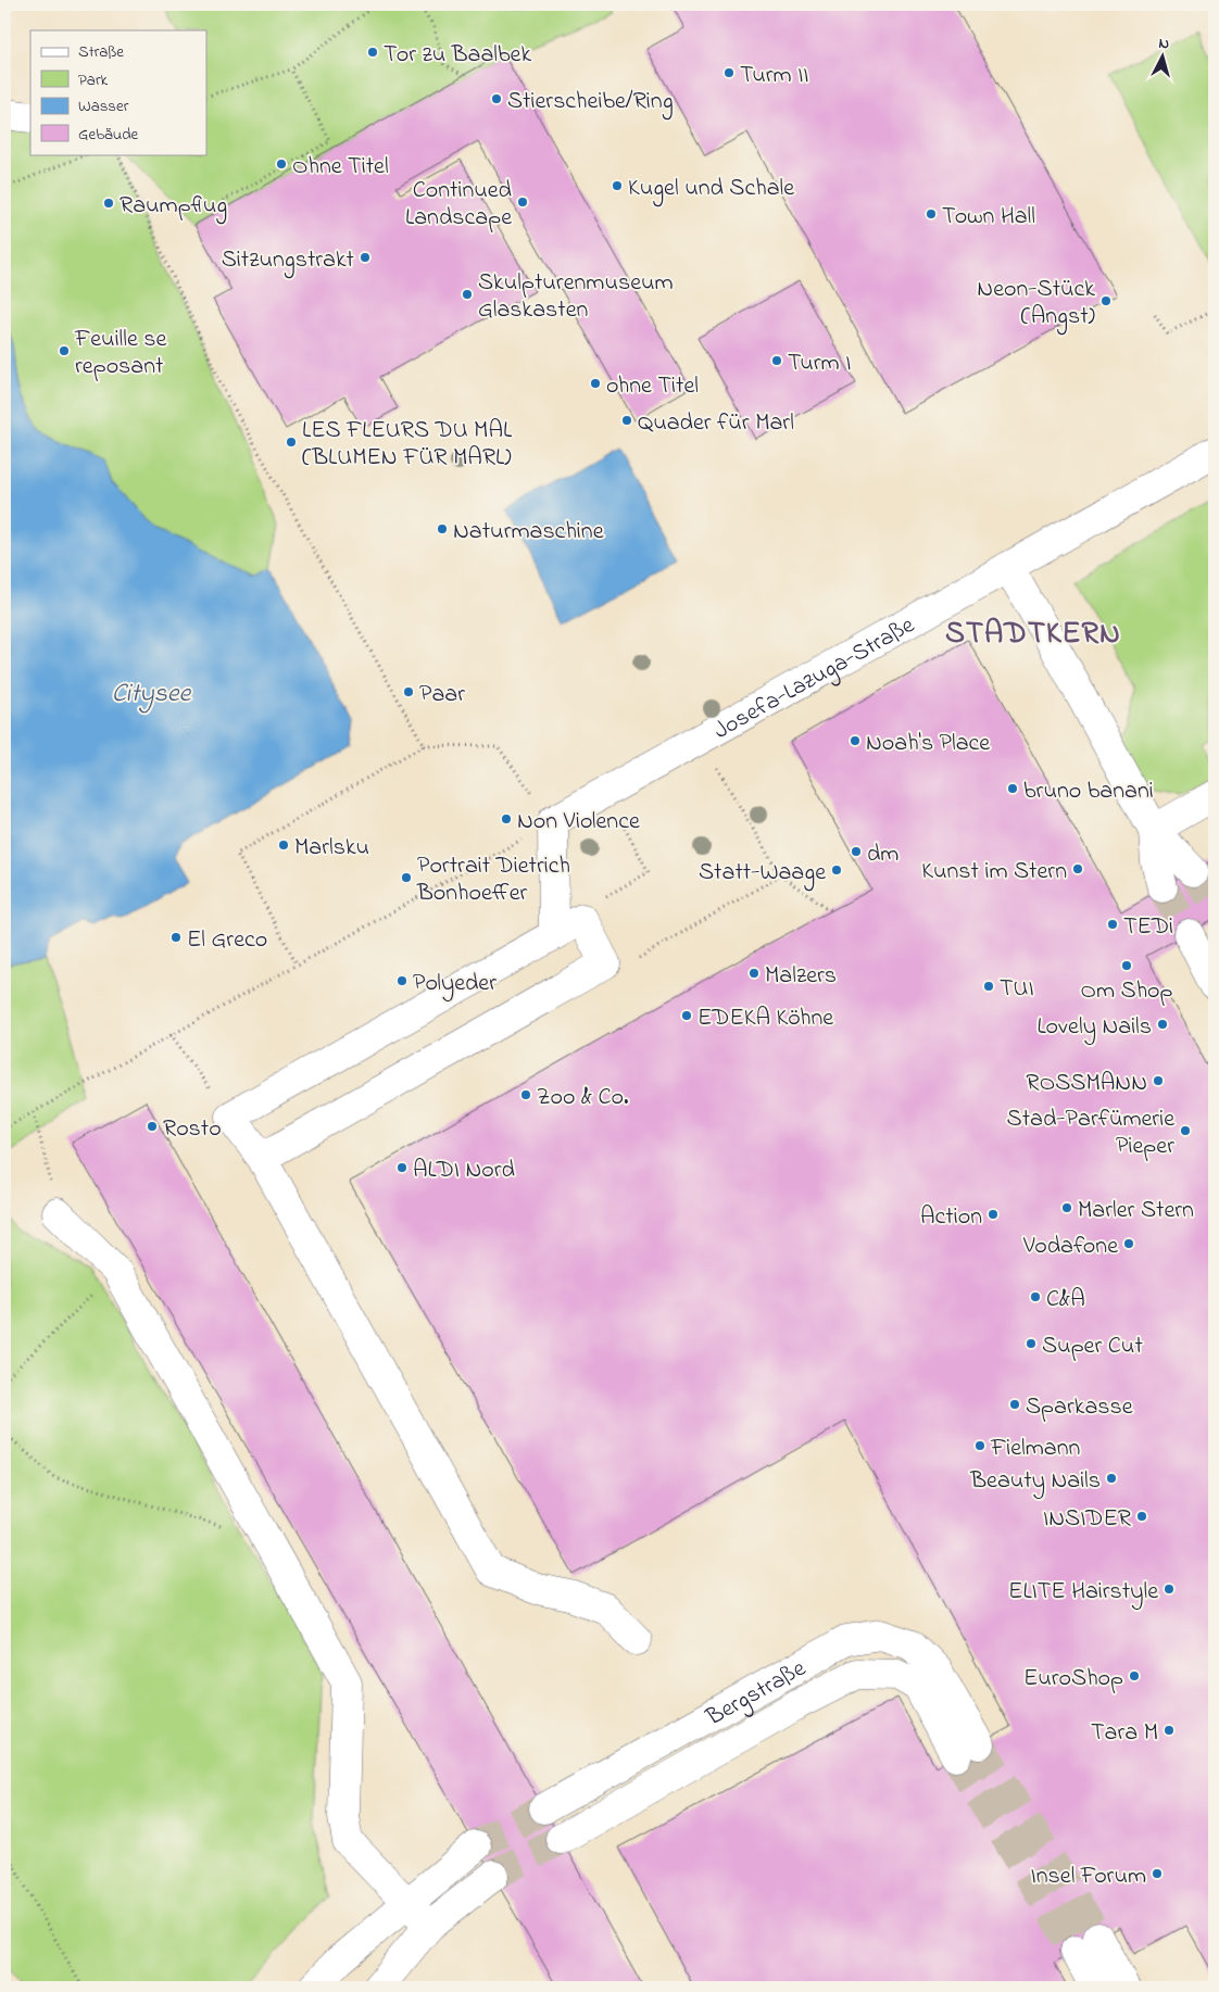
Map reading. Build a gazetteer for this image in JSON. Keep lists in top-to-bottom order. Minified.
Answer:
{"streets":{"street":["Josefa-Lazuga-Straße","Bergstraße"]},"districts":["STADTKERN"],"water":["Citysee"],"places":["Tor zu Baalbek","Turm II","Stierscheibe/Ring","Ohne Titel","Kugel und Schale","Continued Landscape","Raumpflug","Town Hall","Sitzungstrakt","Skulpturenmuseum Glaskasten","Neon-Stück (Angst)","Feuille se reposant","Turm I","ohne Titel","Quader für Marl","LES FLEURS DU MAL (BLUMEN FÜR MARL)","Naturmaschine","Paar","Noah's Place","bruno banani","Non Violence","Marlsku","dm","Kunst im Stern","Statt-Waage","Portrait Dietrich Bonhoeffer","TEDi","El Greco","Om Shop","Malzers","Polyeder","TUI","EDEKA Köhne","Lovely Nails","ROSSMANN","Zoo & Co.","Rosto","Stad-Parfümerie Pieper","ALDI Nord","Marler Stern","Action","Vodafone","C&A","Super Cut","Sparkasse","Fielmann","Beauty Nails","INSIDER","ELITE Hairstyle","EuroShop","Tara M","Insel Forum"],"legend":["Straße","Park","Wasser","Gebäude"],"north":"top"}
